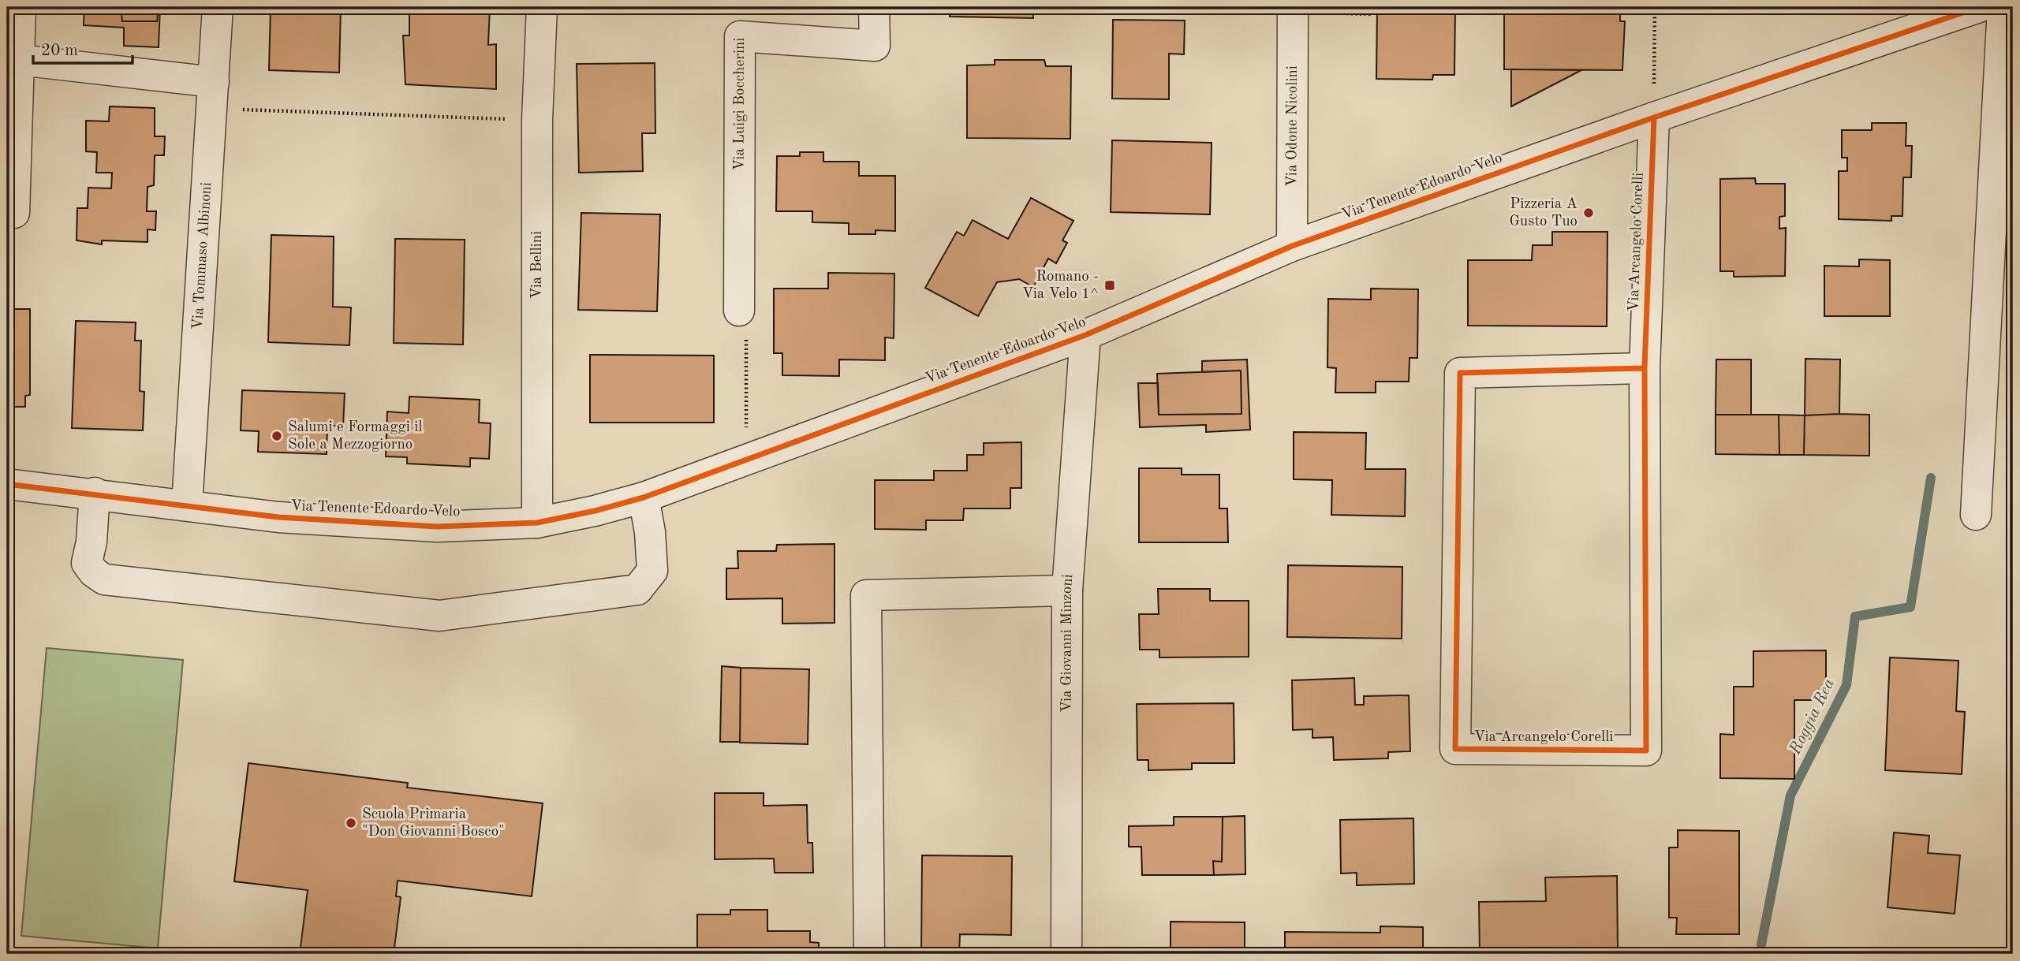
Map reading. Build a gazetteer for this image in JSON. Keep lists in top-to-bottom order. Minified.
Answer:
{"streets":{"street":["Via Luigi Boccherini","Via Odone Nicolini","Via Tenente Edoardo Velo","Via Arcangelo Corelli","Via Tommaso Albinoni","Via Bellini","Via Giovanni Minzoni"]},"crossings":[["Via Odone Nicolini","Via Tenente Edoardo Velo"],["Via Tenente Edoardo Velo","Via Arcangelo Corelli"],["Via Tenente Edoardo Velo","Via Tommaso Albinoni"],["Via Tenente Edoardo Velo","Via Bellini"],["Via Tenente Edoardo Velo","Via Giovanni Minzoni"]],"water":["Roggia Rea"],"places":{"other":["Pizzeria A Gusto Tuo","Salumi e Formaggi il Sole a Mezzogiorno","Scuola Primaria \"Don Giovanni Bosco\""],"transit":["Romano - Via Velo 1^"]},"scale_bar":"20 m"}
